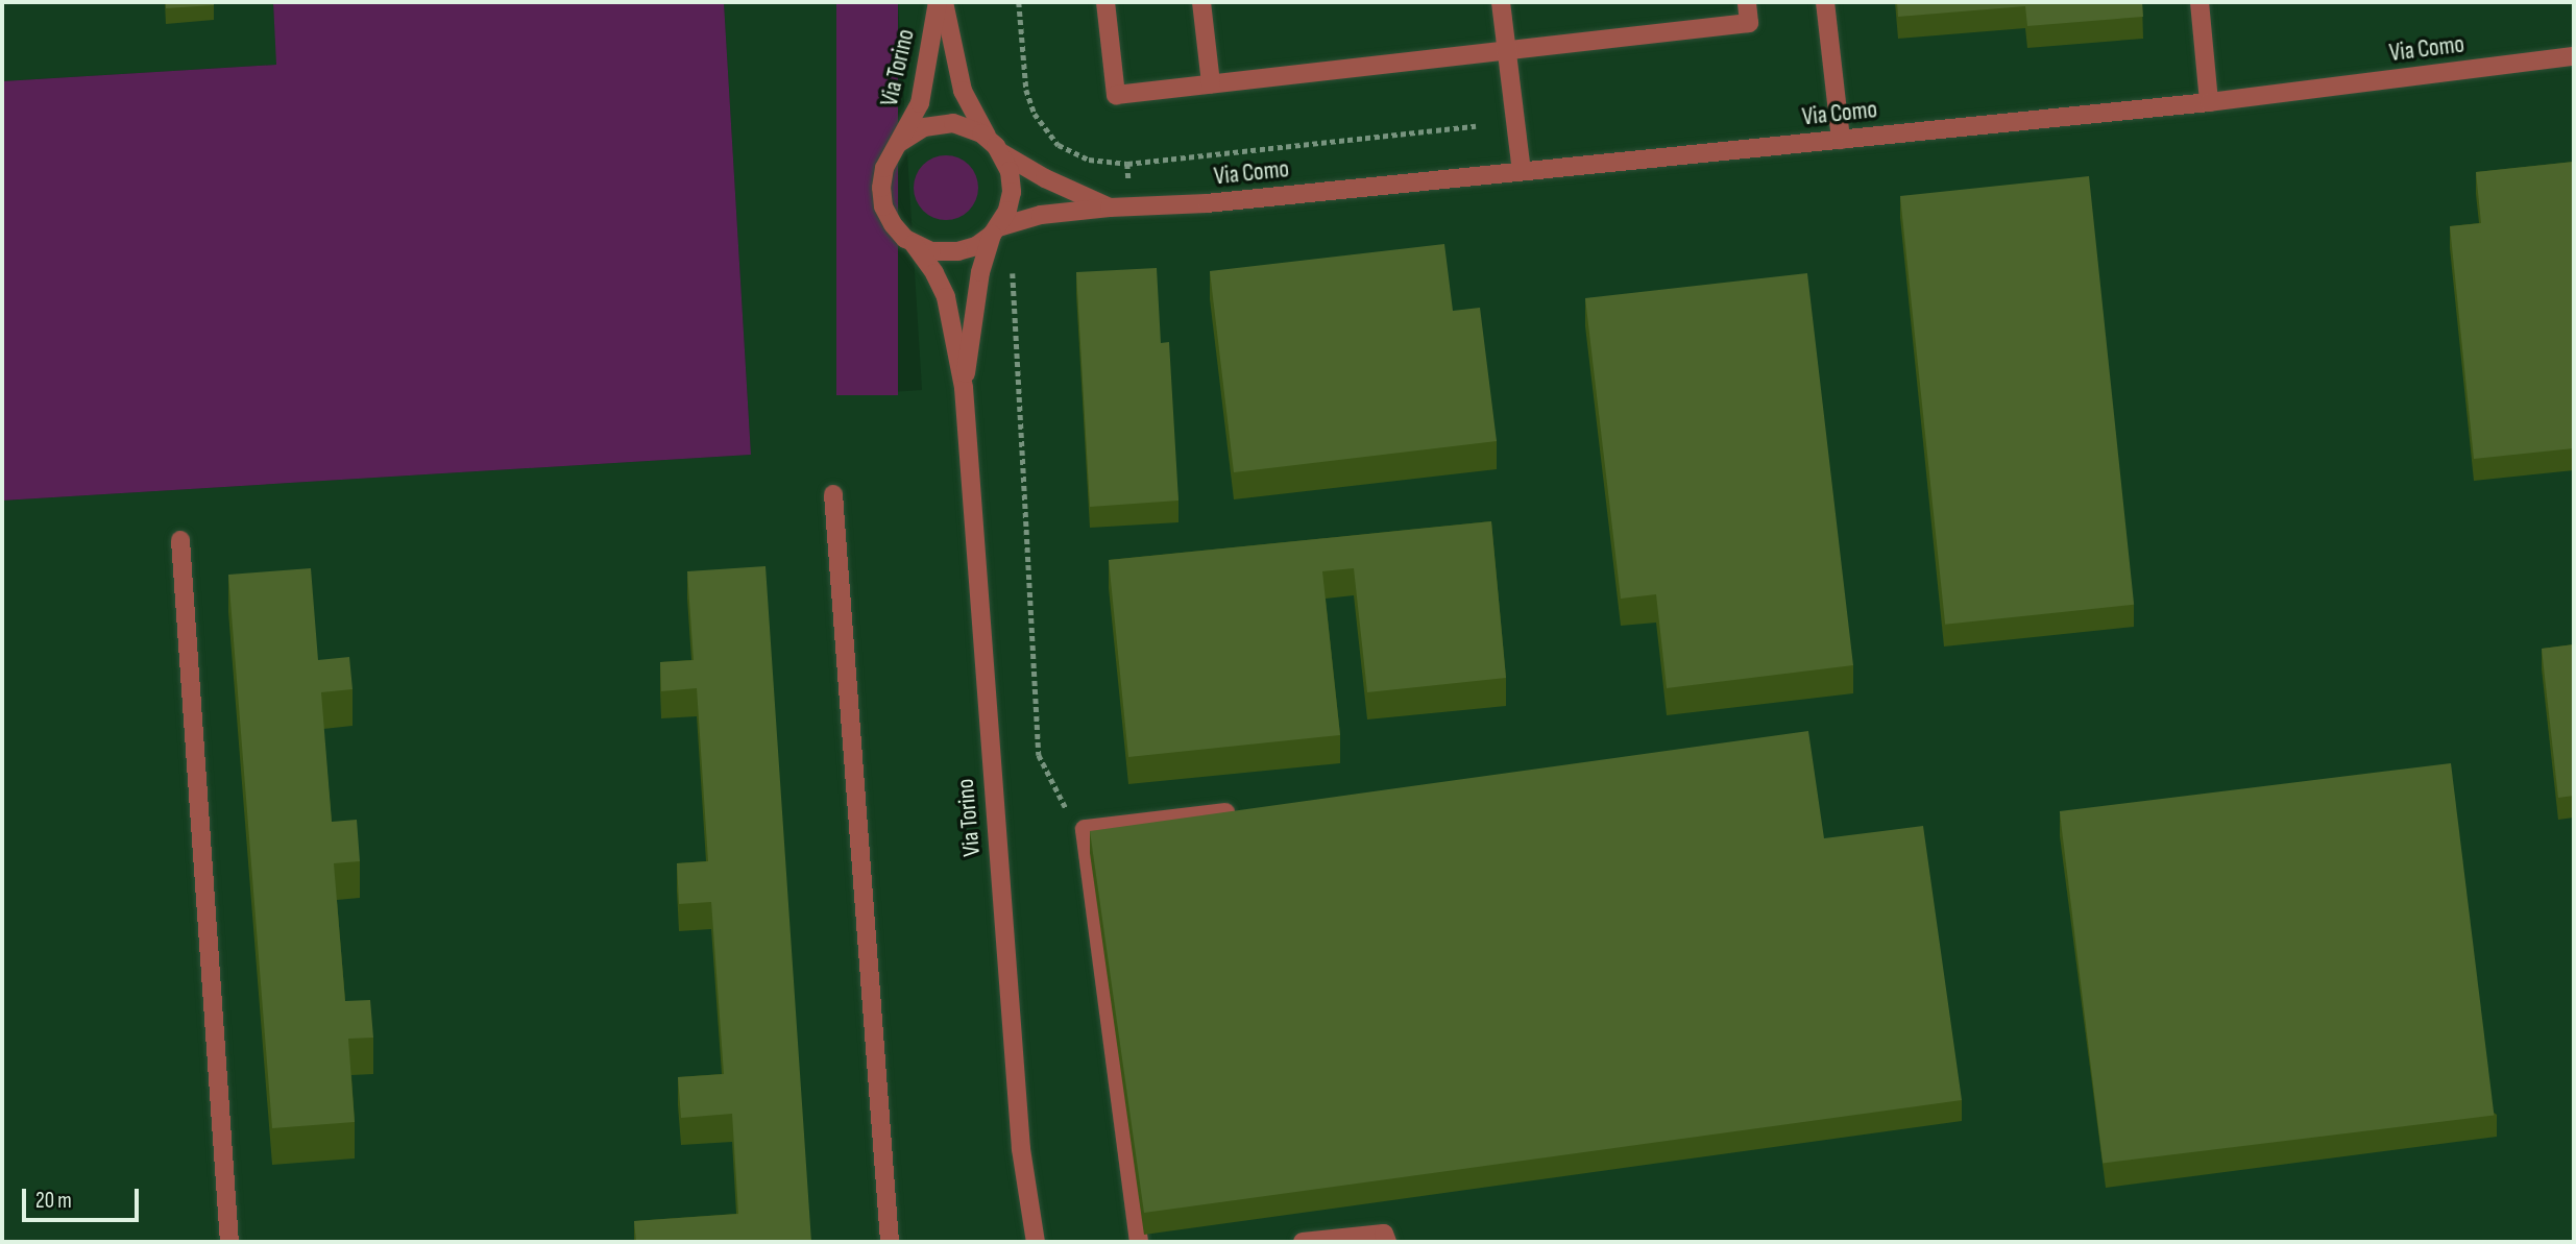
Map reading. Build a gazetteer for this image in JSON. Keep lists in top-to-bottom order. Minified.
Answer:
{"streets":{"street":["Via Como","Via Torino"]},"crossings":[["Via Como","Via Torino"]],"scale_bar":"20 m"}
